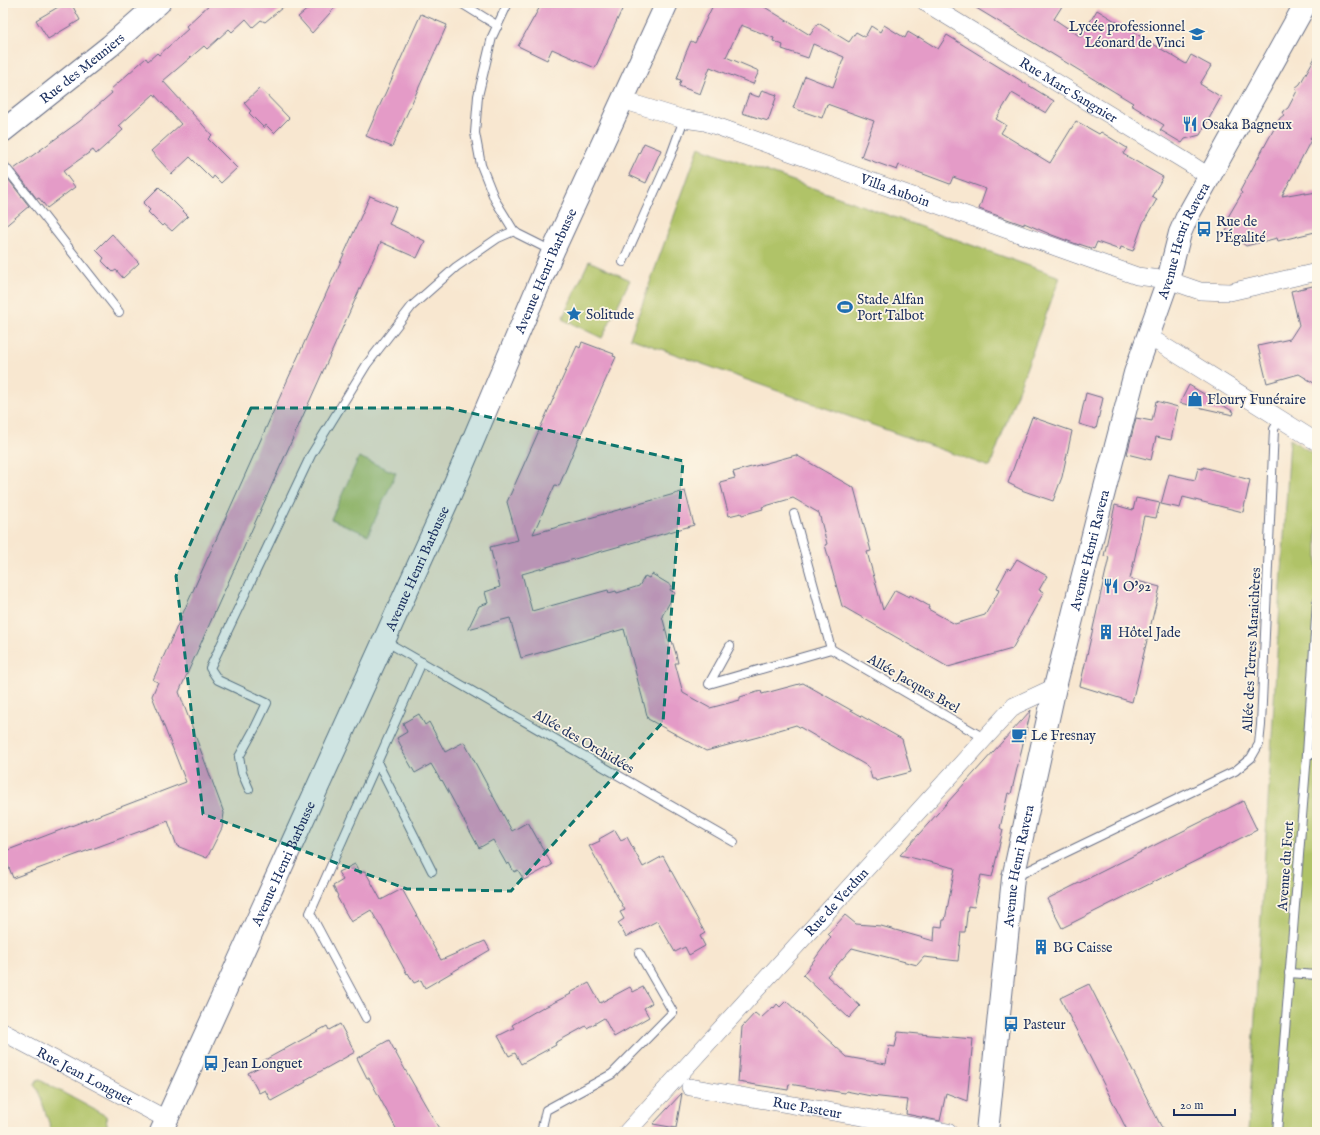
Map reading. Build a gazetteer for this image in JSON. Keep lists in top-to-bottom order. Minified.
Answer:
{"streets":{"street":["Rue des Meuniers","Rue Marc Sangnier","Villa Auboin","Avenue Henri Ravera","Avenue Henri Barbusse","Rue de Verdun","Rue Jean Longuet","Rue Pasteur"],"lane":["Allée des Terres Maraichères","Allée Jacques Brel","Allée des Orchidées","Avenue du Fort"]},"crossings":[["Rue Marc Sangnier","Avenue Henri Ravera"],["Villa Auboin","Avenue Henri Ravera"],["Villa Auboin","Avenue Henri Barbusse"],["Avenue Henri Ravera","Allée des Terres Maraichères"],["Avenue Henri Ravera","Rue de Verdun"],["Avenue Henri Barbusse","Allée des Orchidées"],["Avenue Henri Barbusse","Rue Jean Longuet"],["Allée Jacques Brel","Rue de Verdun"]],"places":{"school or university":["Lycée professionnel Léonard de Vinci"],"restaurant":["Osaka Bagneux","O'92"],"bus stop":["Rue de l'Égalité","Pasteur","Jean Longuet"],"sports":["Stade Alfan Port Talbot"],"place":["Solitude"],"shop":["Floury Funéraire"],"building":["Hôtel Jade","BG Caisse"],"cafe":["Le Fresnay"]},"scale_bar":"20 m"}
